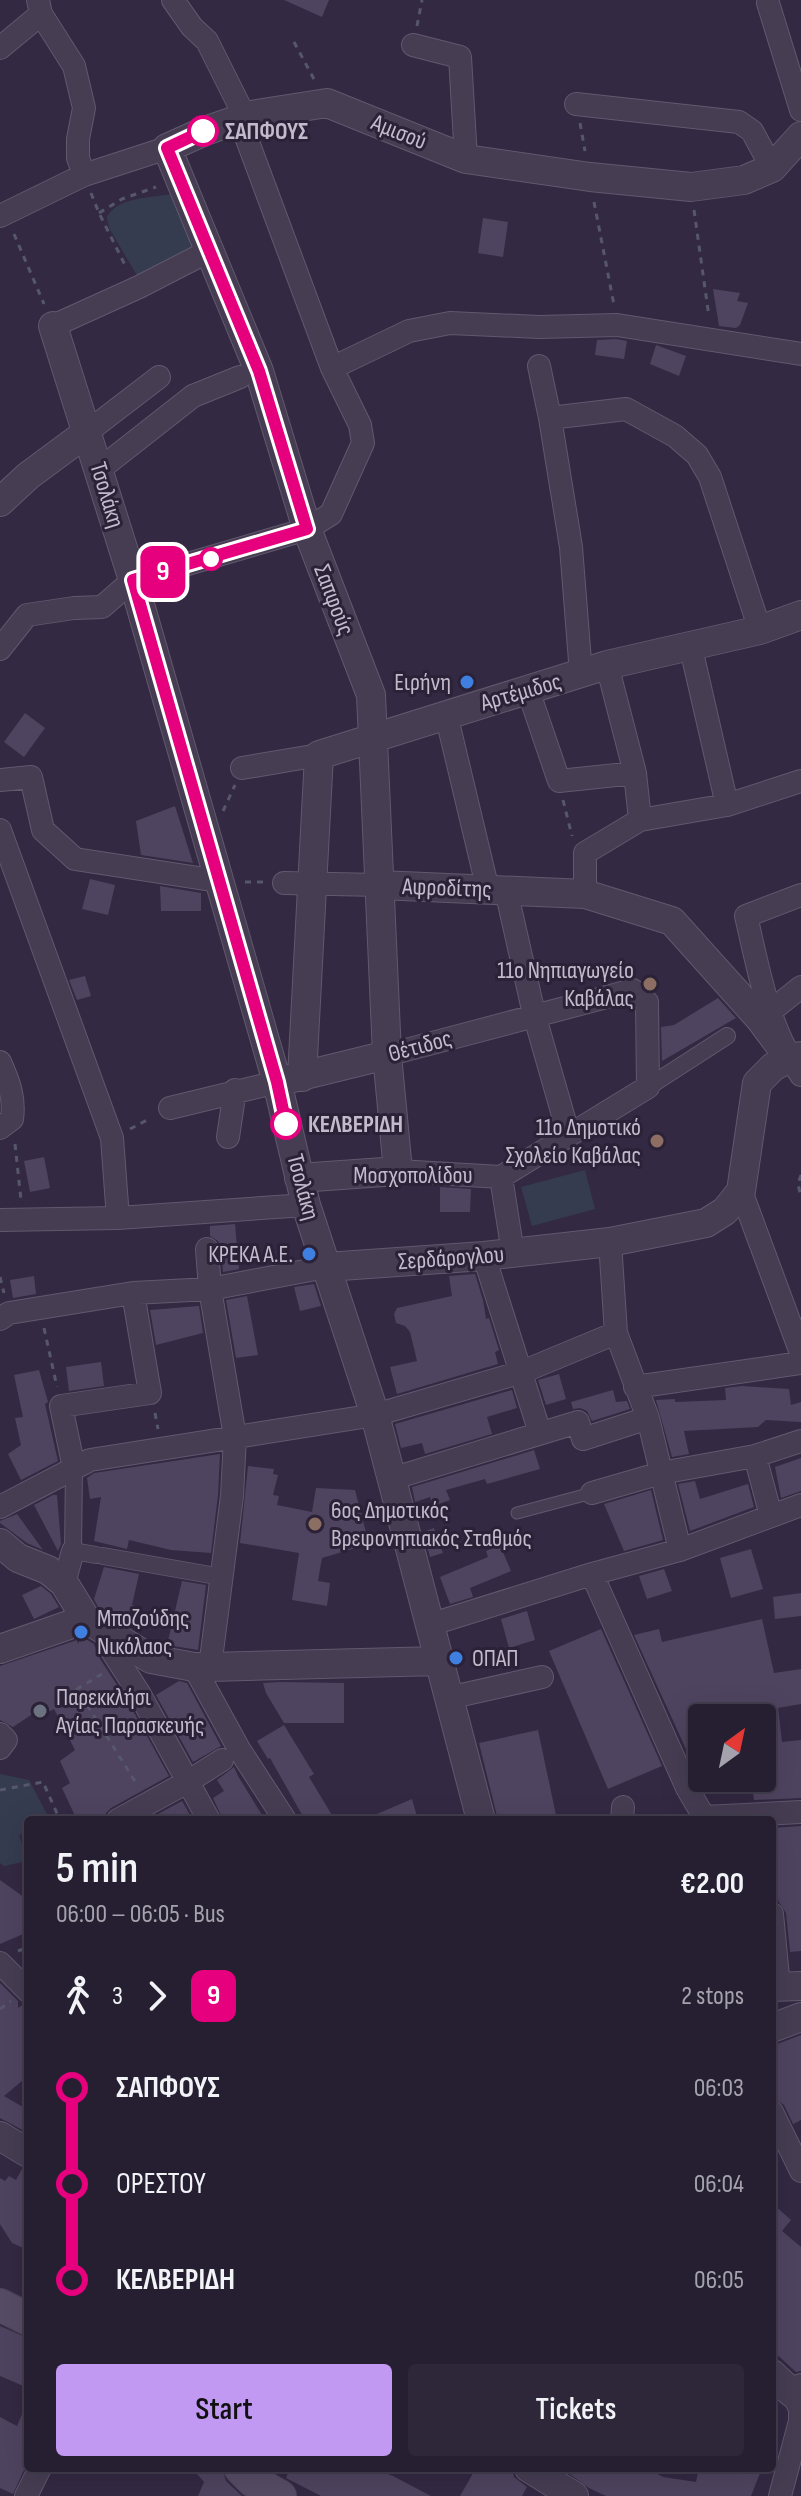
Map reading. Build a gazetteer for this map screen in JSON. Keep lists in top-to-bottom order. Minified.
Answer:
{"streets":{"street":["Αμισού","Τσολάκη","Σαπφούς","Αρτέμιδος","Αφροδίτης","Θέτιδος","Μοσχοπολίδου","Σερδάρογλου"]},"crossings":[["Τσολάκη","Θέτιδος"],["Τσολάκη","Μοσχοπολίδου"],["Τσολάκη","Σερδάρογλου"],["Σαπφούς","Αρτέμιδος"],["Σαπφούς","Αφροδίτης"],["Σαπφούς","Θέτιδος"],["Σαπφούς","Μοσχοπολίδου"],["Θέτιδος","Μοσχοπολίδου"]],"places":["ΣΑΠΦΟΥΣ","Ειρήνη","11ο Νηπιαγωγείο Καβάλας","ΚΕΛΒΕΡΙΔΗ","11ο Δημοτικό Σχολείο Καβάλας","ΚΡΕΚΑ Α.Ε.","6ος Δημοτικός Βρεφονηπιακός Σταθμός","Μποζούδης Νικόλαος","ΟΠΑΠ","Παρεκκλήσι Αγίας Παρασκευής"],"lines":["bus line 9"],"north":"top right","page":{"on_map":"9","heading":["5 min","06:00 – 06:05 · Bus","€2.00"],"legs":["3","9","2 stops"],"list":[{"name":"ΣΑΠΦΟΥΣ","value":"06:03"},{"name":"ΟΡΕΣΤΟΥ","value":"06:04"},{"name":"ΚΕΛΒΕΡΙΔΗ","value":"06:05"}],"buttons":["Start","Tickets"]}}
